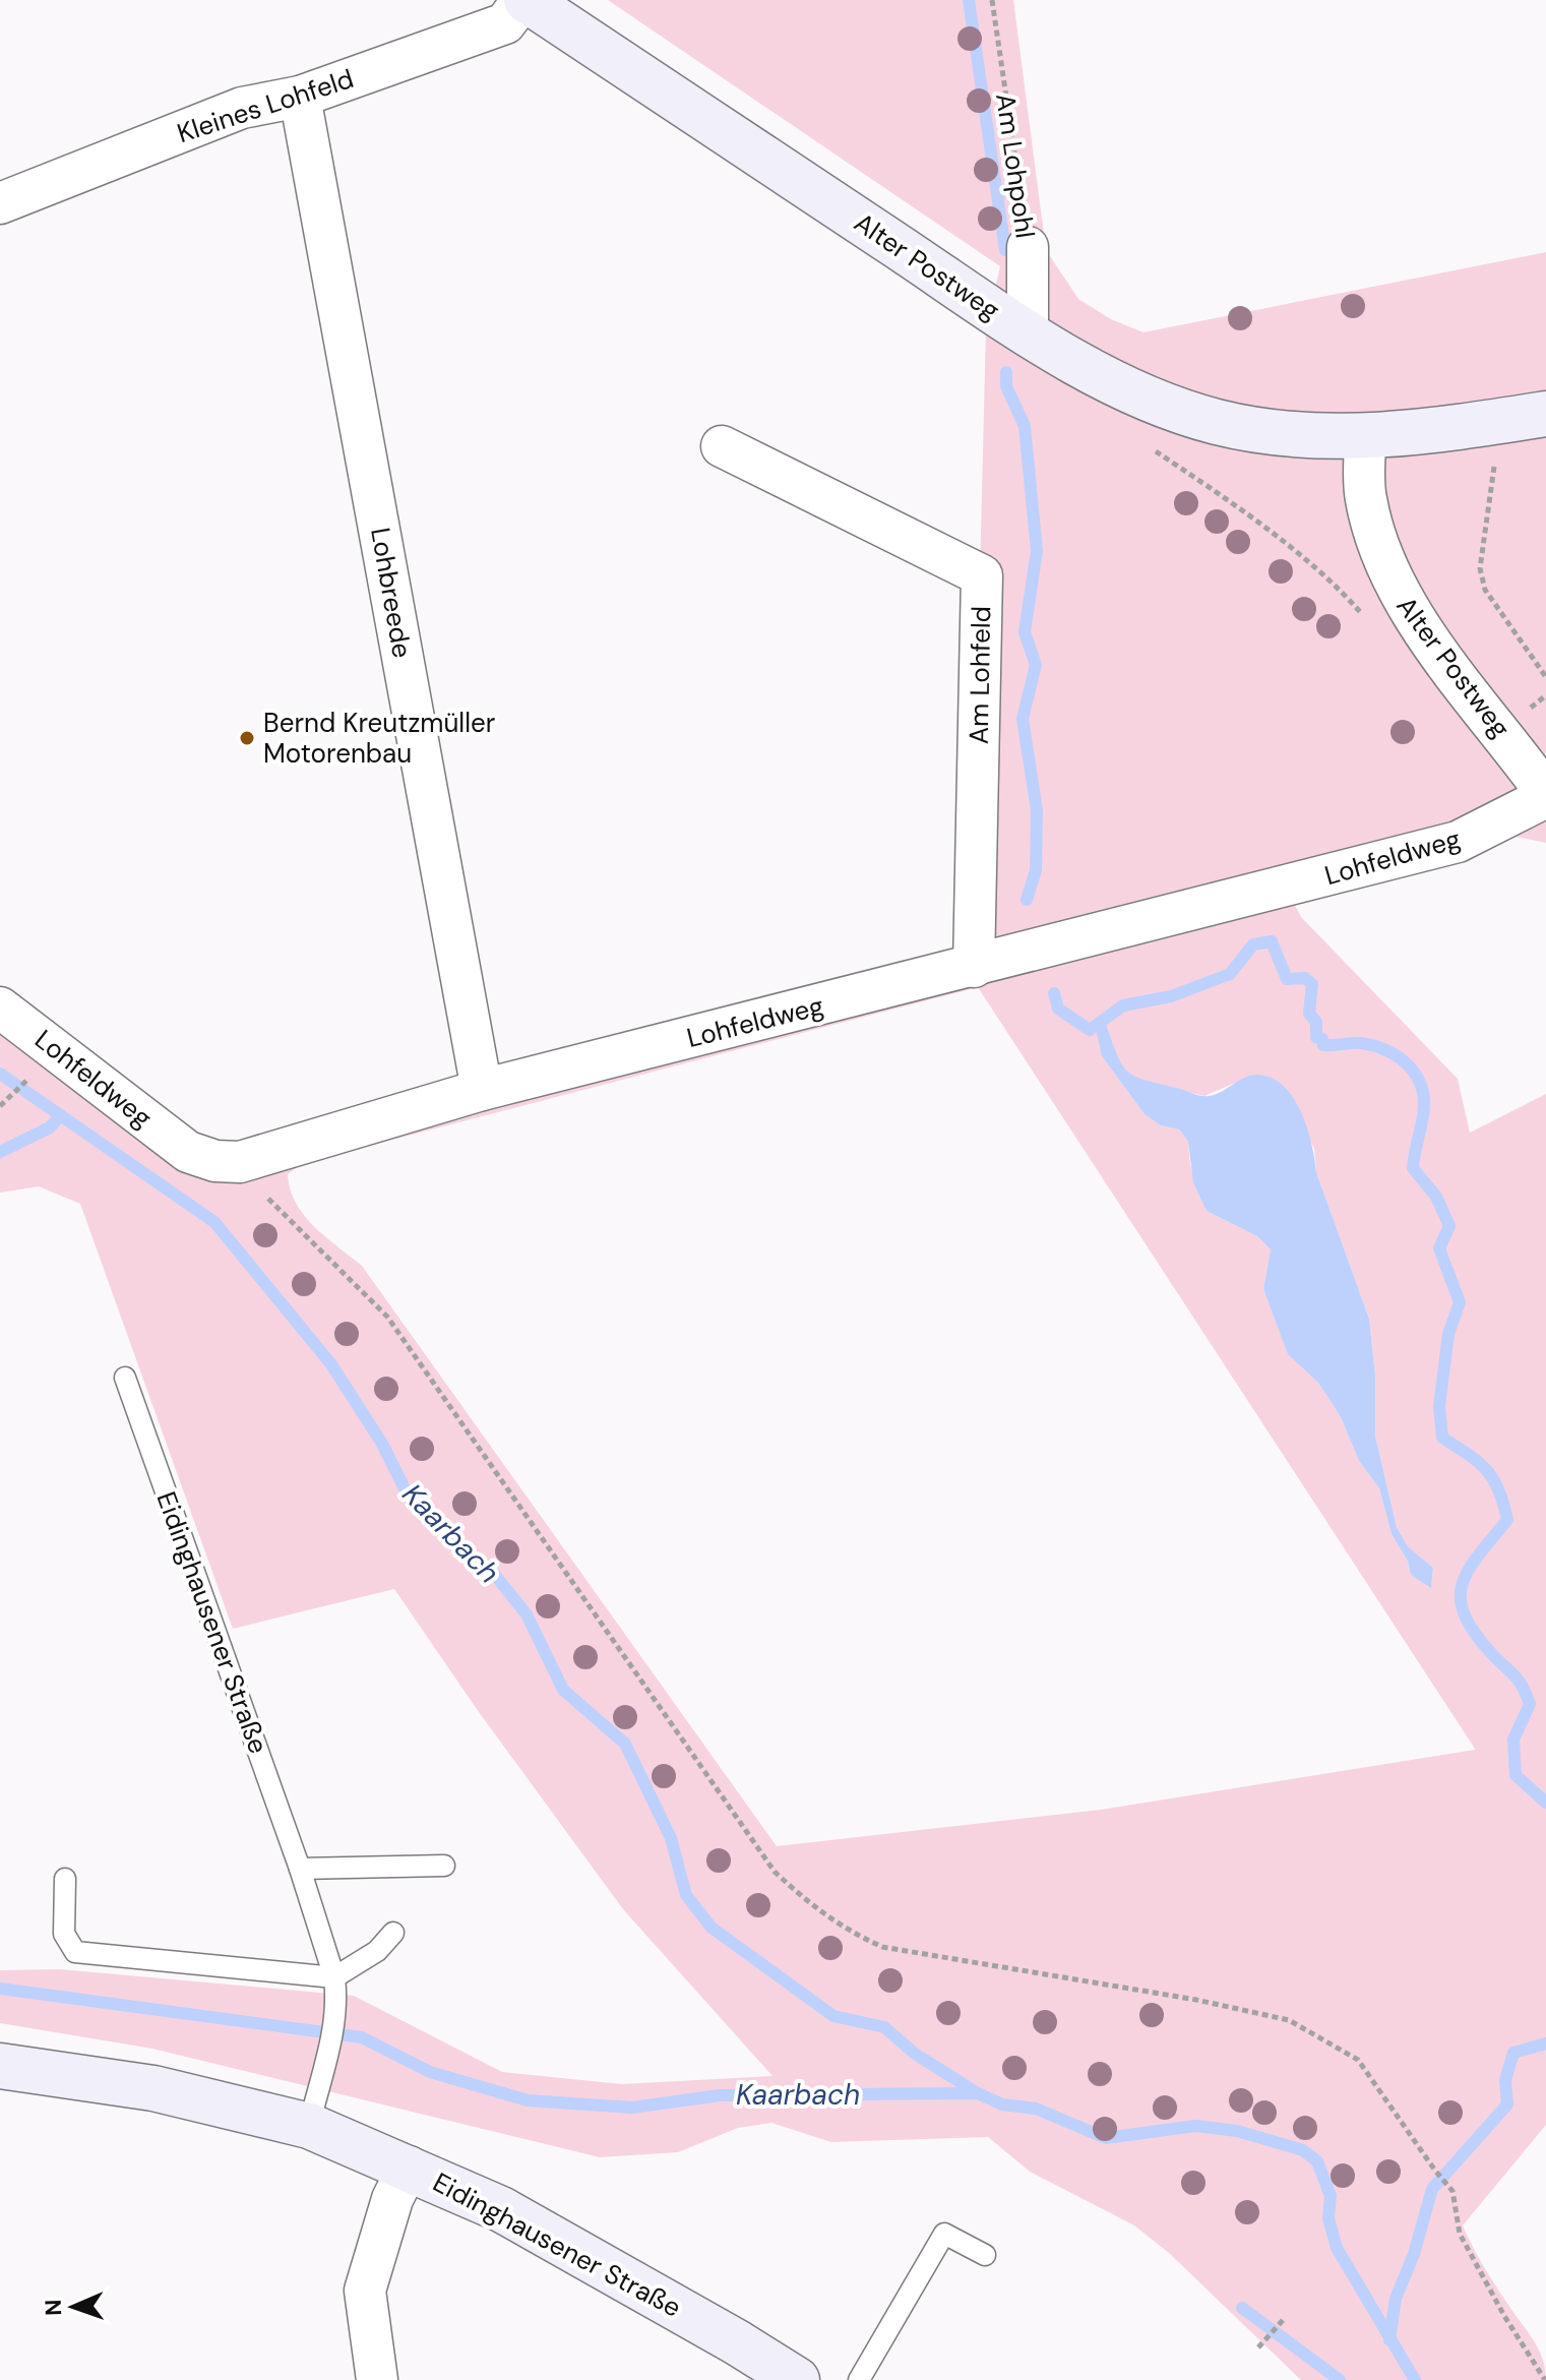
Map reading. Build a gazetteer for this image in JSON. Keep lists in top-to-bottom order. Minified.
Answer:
{"streets":{"street":["Kleines Lohfeld","Am Lohpohl","Alter Postweg","Lohbreede","Am Lohfeld","Lohfeldweg","Eidinghausener Straße"]},"crossings":[["Kleines Lohfeld","Alter Postweg"],["Kleines Lohfeld","Lohbreede"],["Am Lohpohl","Alter Postweg"],["Alter Postweg","Lohfeldweg"],["Lohbreede","Lohfeldweg"],["Am Lohfeld","Lohfeldweg"]],"water":["Kaarbach"],"places":["Bernd Kreutzmüller Motorenbau"],"north":"left"}
